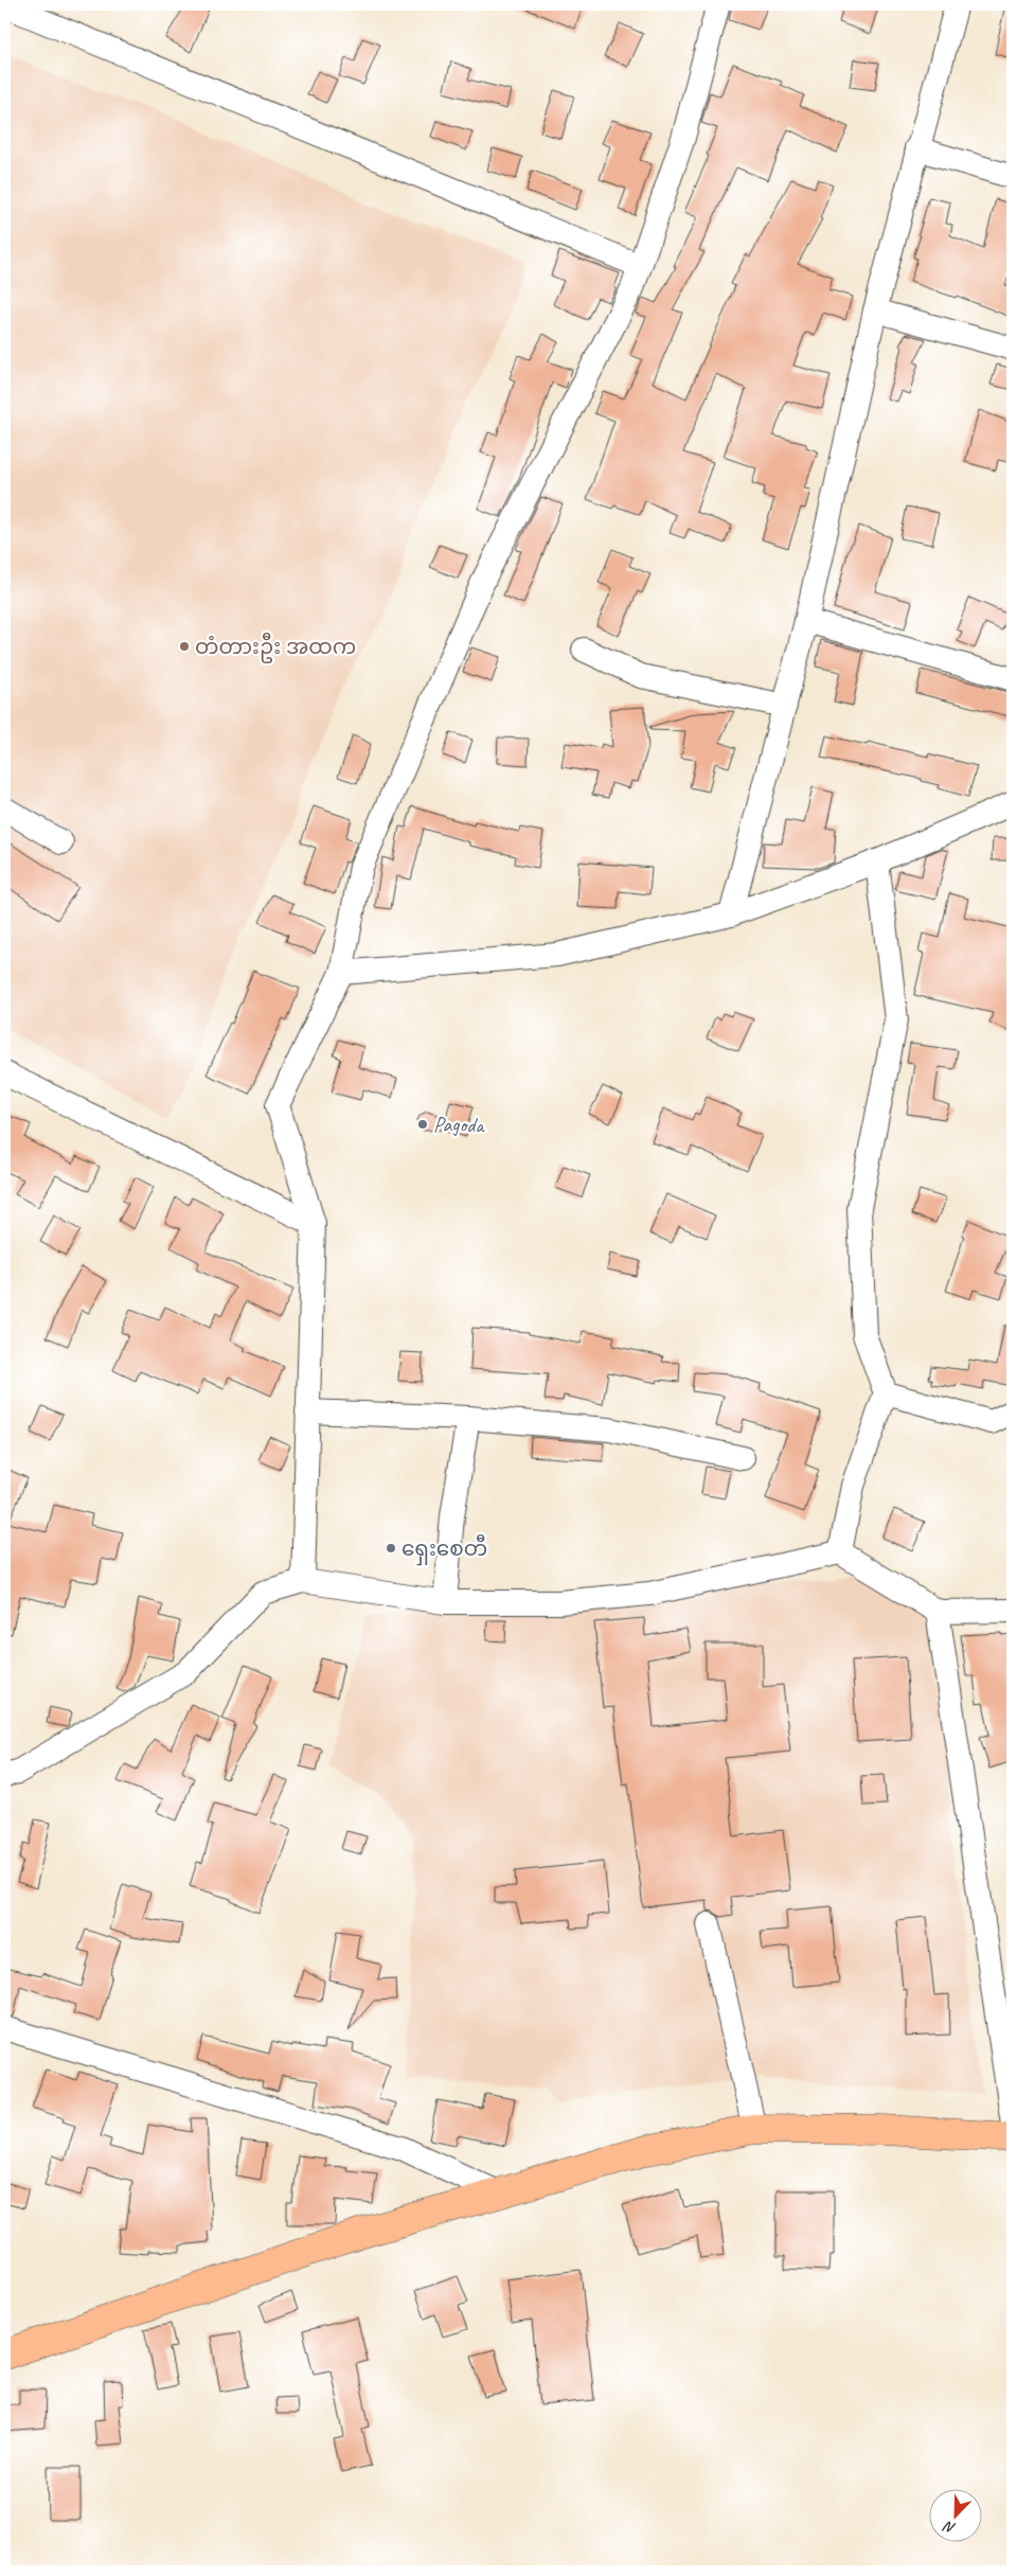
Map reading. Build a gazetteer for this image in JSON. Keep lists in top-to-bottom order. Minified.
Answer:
{"places":["တံတားဦး အထက","Pagoda","ရှေးစေတီ"],"north":"bottom left"}
